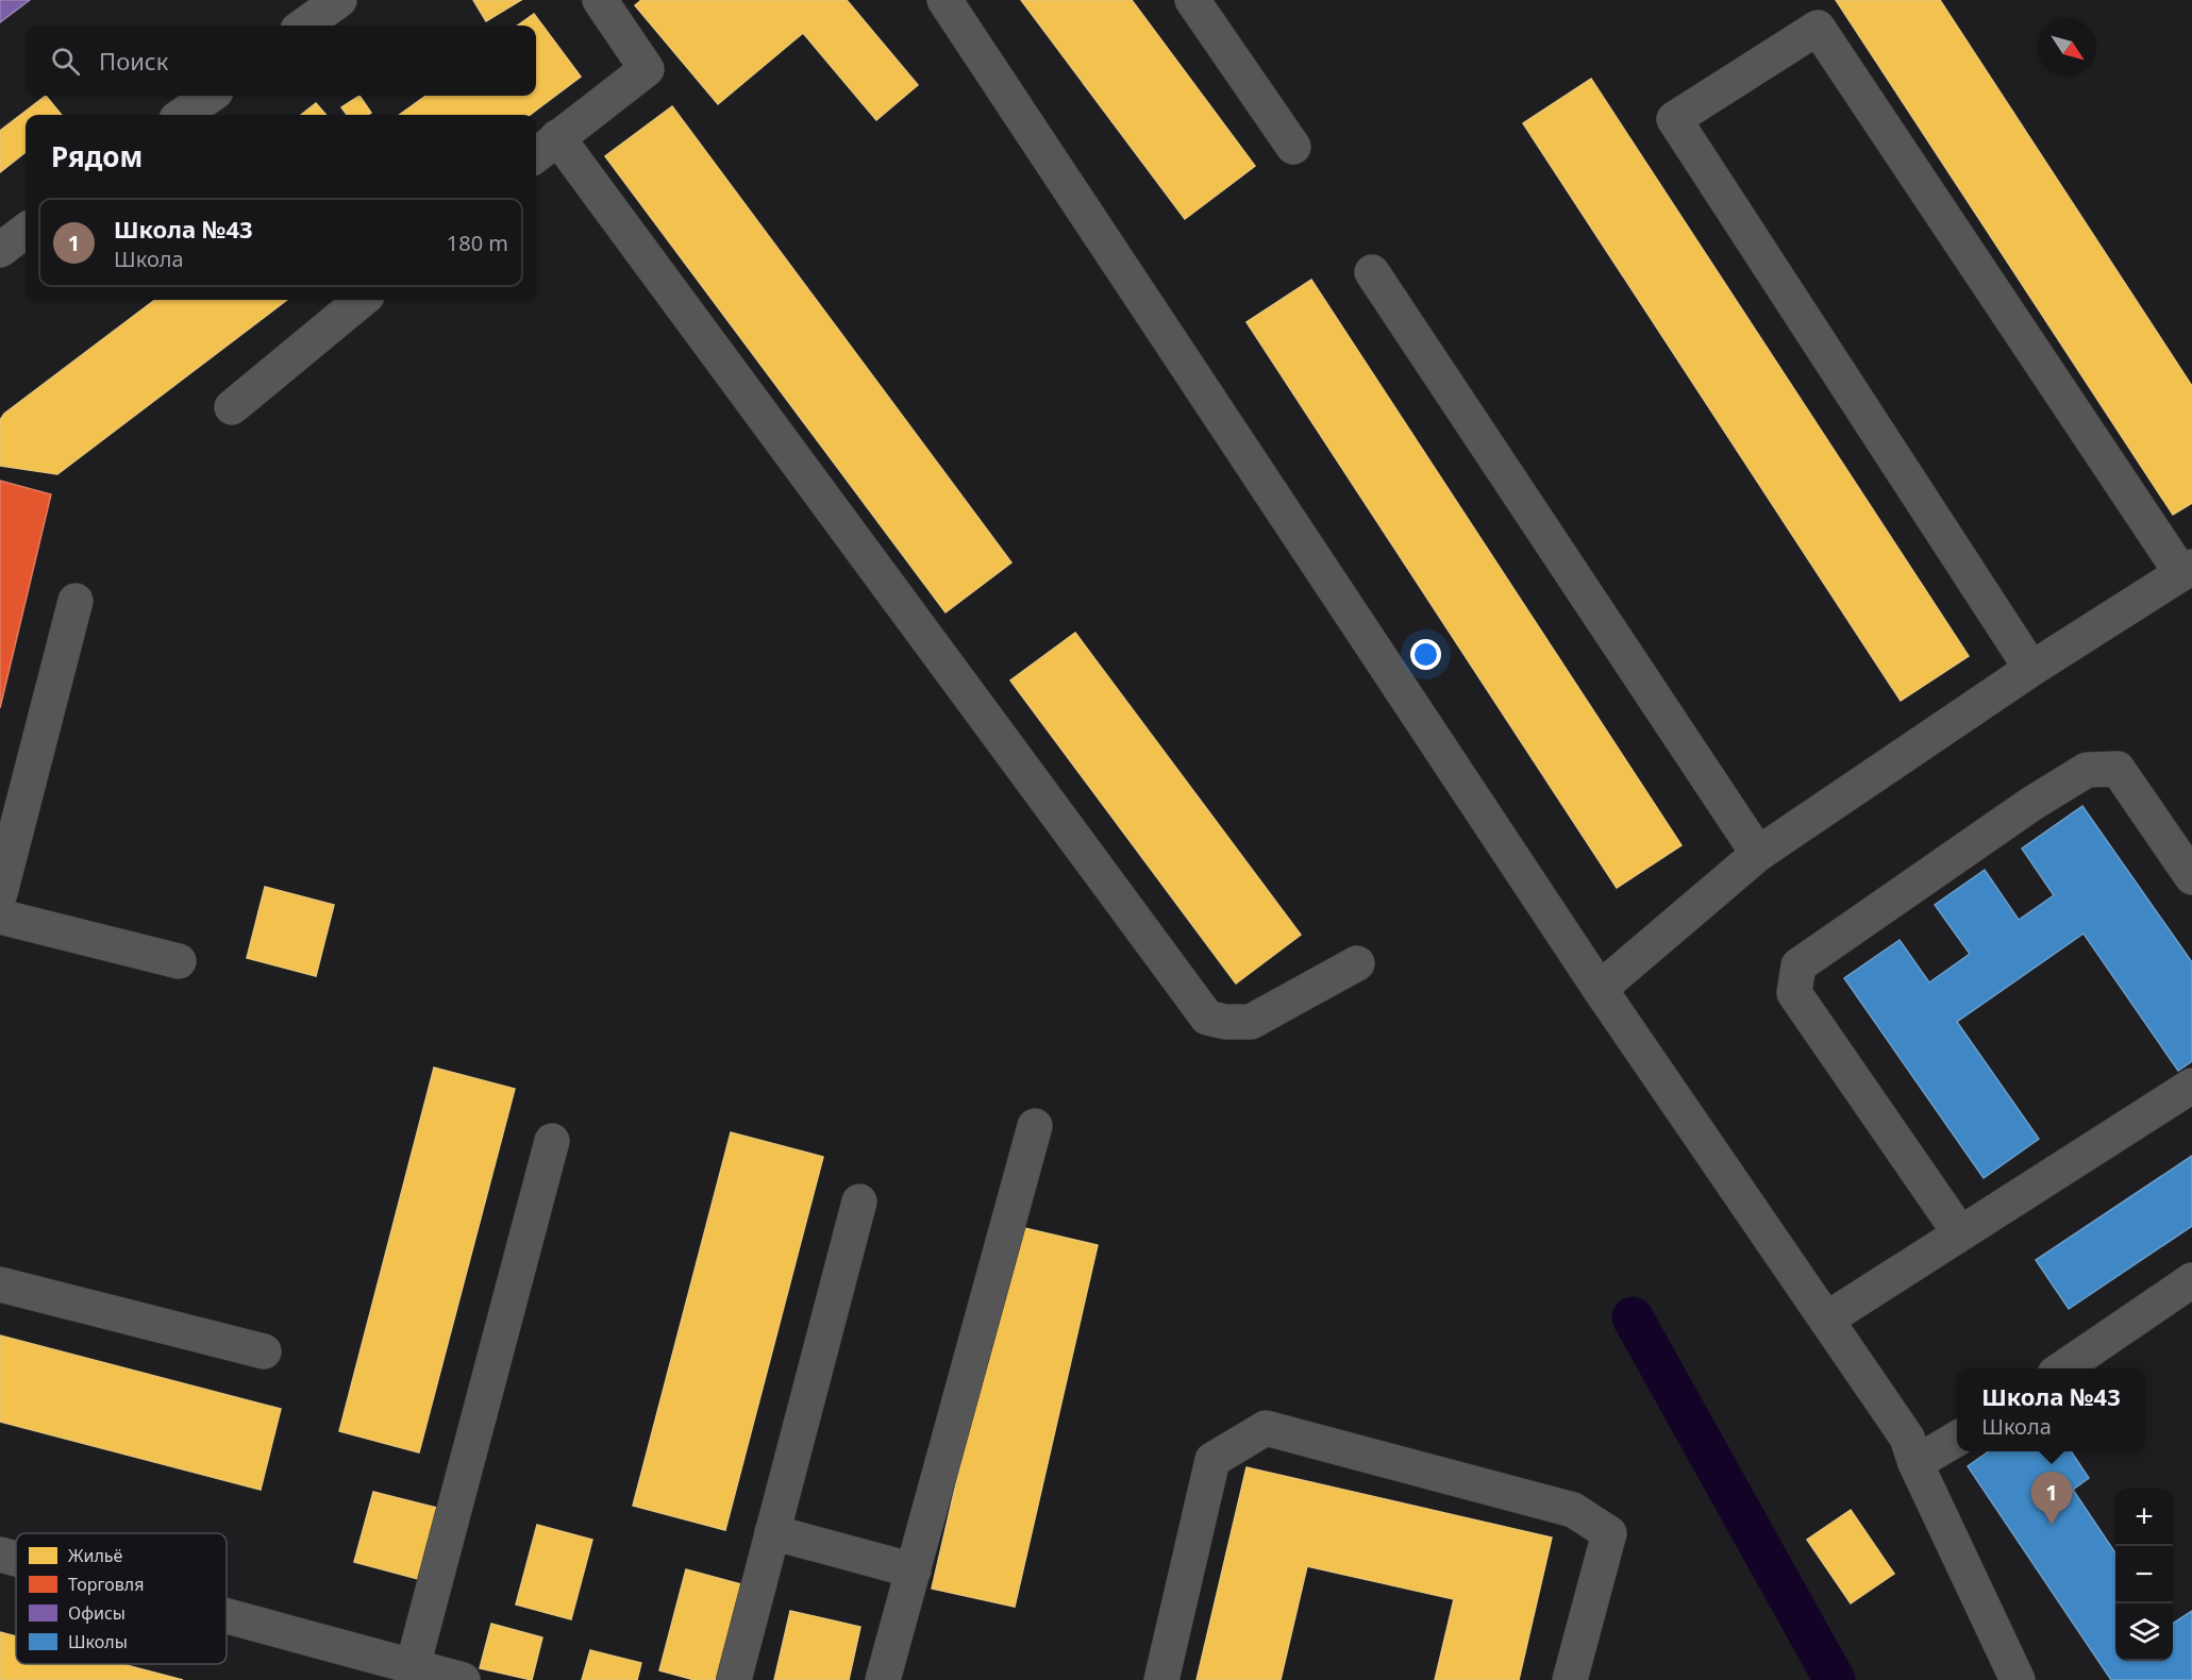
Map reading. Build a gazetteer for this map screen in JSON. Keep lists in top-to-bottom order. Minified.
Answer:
{"legend":["Жильё","Торговля","Офисы","Школы"],"north":"bottom right","page":{"search":"Поиск","heading":"Рядом","list":[{"mark":"1","name":"Школа №43","note":"Школа","value":"180 m"}],"popup":["Школа №43","Школа"],"pins":"1","map_buttons":["+","−"]}}
